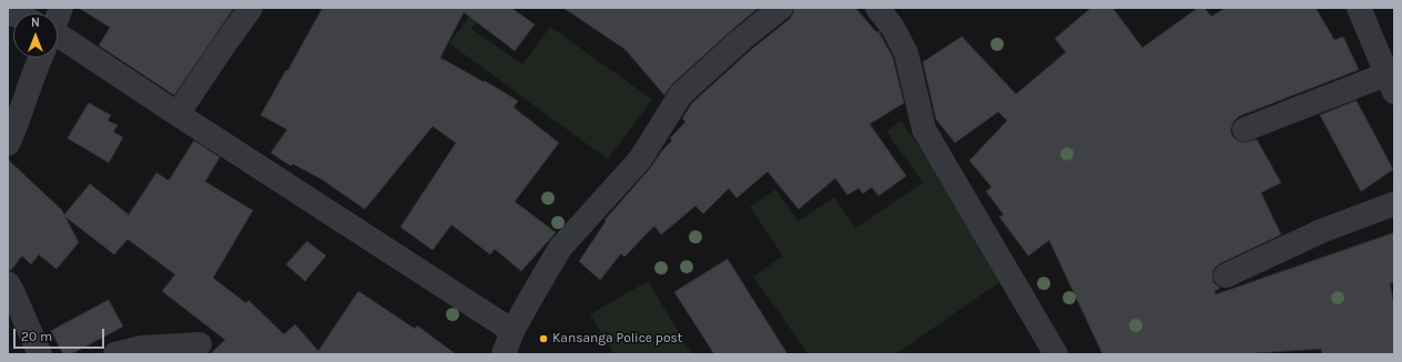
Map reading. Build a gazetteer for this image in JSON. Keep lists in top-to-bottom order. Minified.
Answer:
{"places":["Kansanga Police post"],"scale_bar":"20 m","north":"top"}
